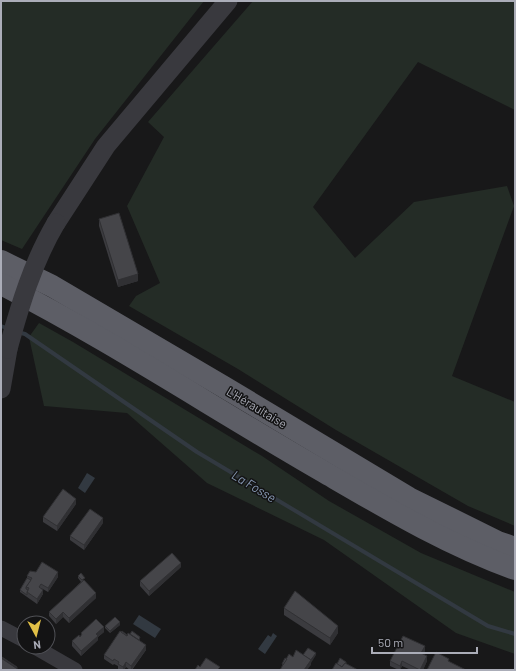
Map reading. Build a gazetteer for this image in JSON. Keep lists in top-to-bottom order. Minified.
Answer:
{"streets":{"highway":["L'Héraultaise"]},"water":["La Fosse"],"scale_bar":"50 m","north":"bottom"}
